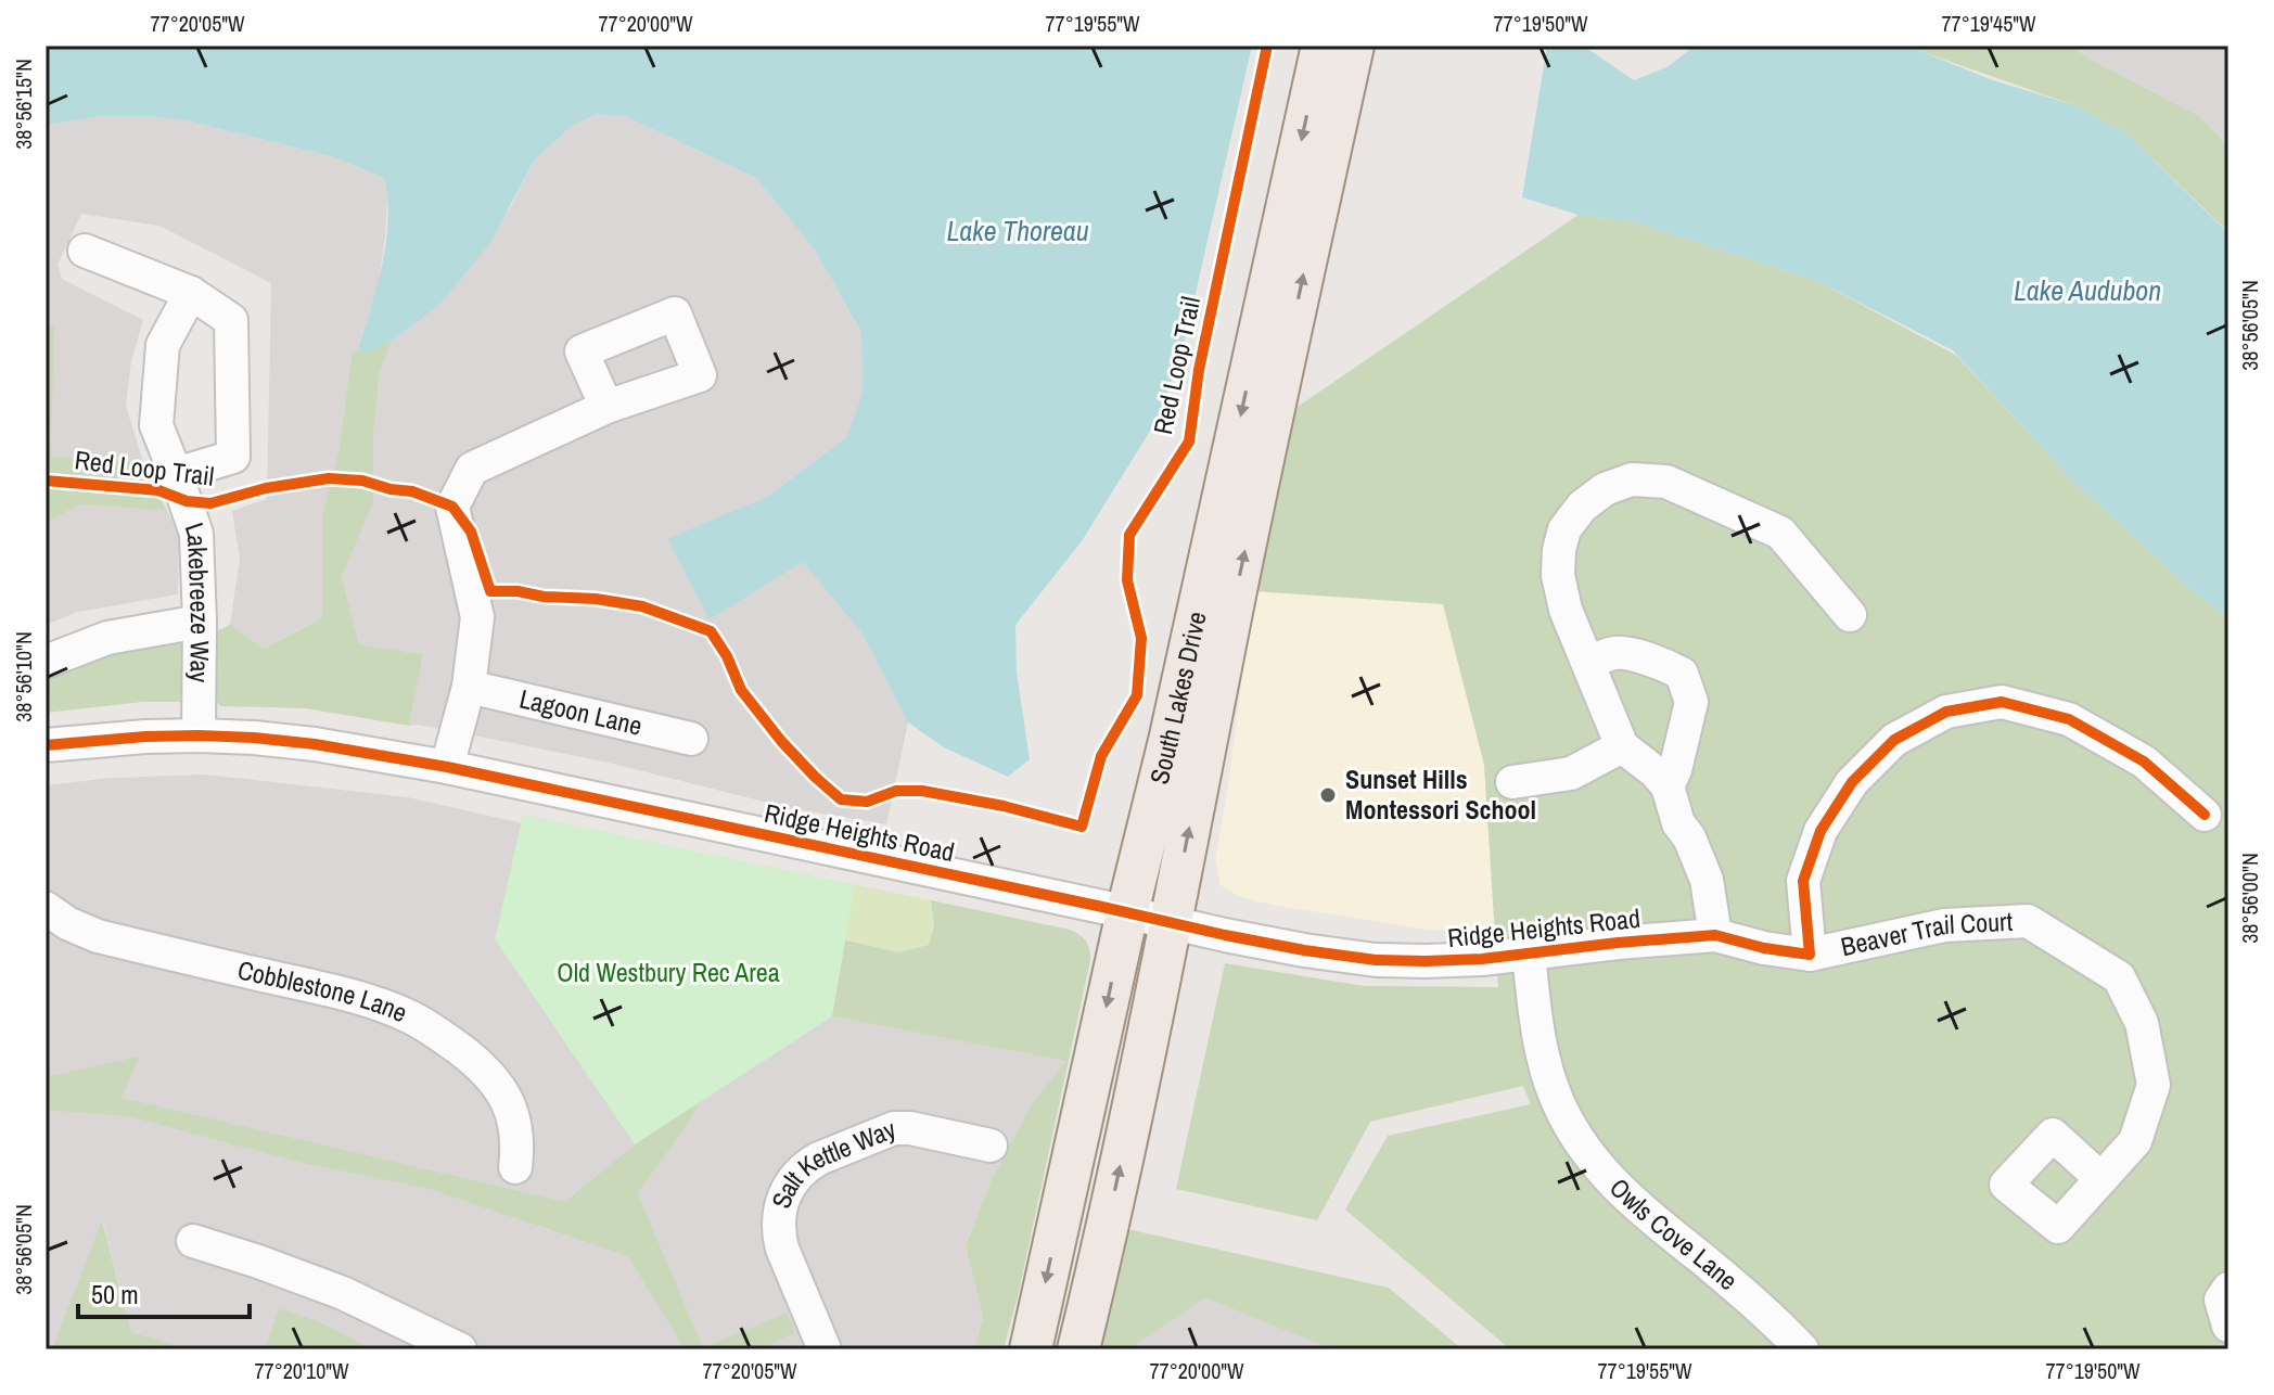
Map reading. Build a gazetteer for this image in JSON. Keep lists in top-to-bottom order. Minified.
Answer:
{"streets":{"main road":["South Lakes Drive"],"street":["Lakebreeze Way","Lagoon Lane","Ridge Heights Road","Beaver Trail Court","Cobblestone Lane","Salt Kettle Way","Owls Cove Lane"],"cycle path":["Red Loop Trail"]},"crossings":[["Lakebreeze Way","Ridge Heights Road"],["South Lakes Drive","Ridge Heights Road"],["Ridge Heights Road","Beaver Trail Court"],["Ridge Heights Road","Owls Cove Lane"]],"water":["Lake Thoreau","Lake Audubon"],"parks":["Old Westbury Rec Area"],"places":["Sunset Hills Montessori School"],"scale_bar":"50 m","coordinates":["77°20'05\"W","77°20'00\"W","77°19'55\"W","77°19'50\"W","77°19'45\"W","38°56'15\"N","38°56'05\"N","38°56'10\"N","38°56'00\"N","77°20'10\"W"]}
